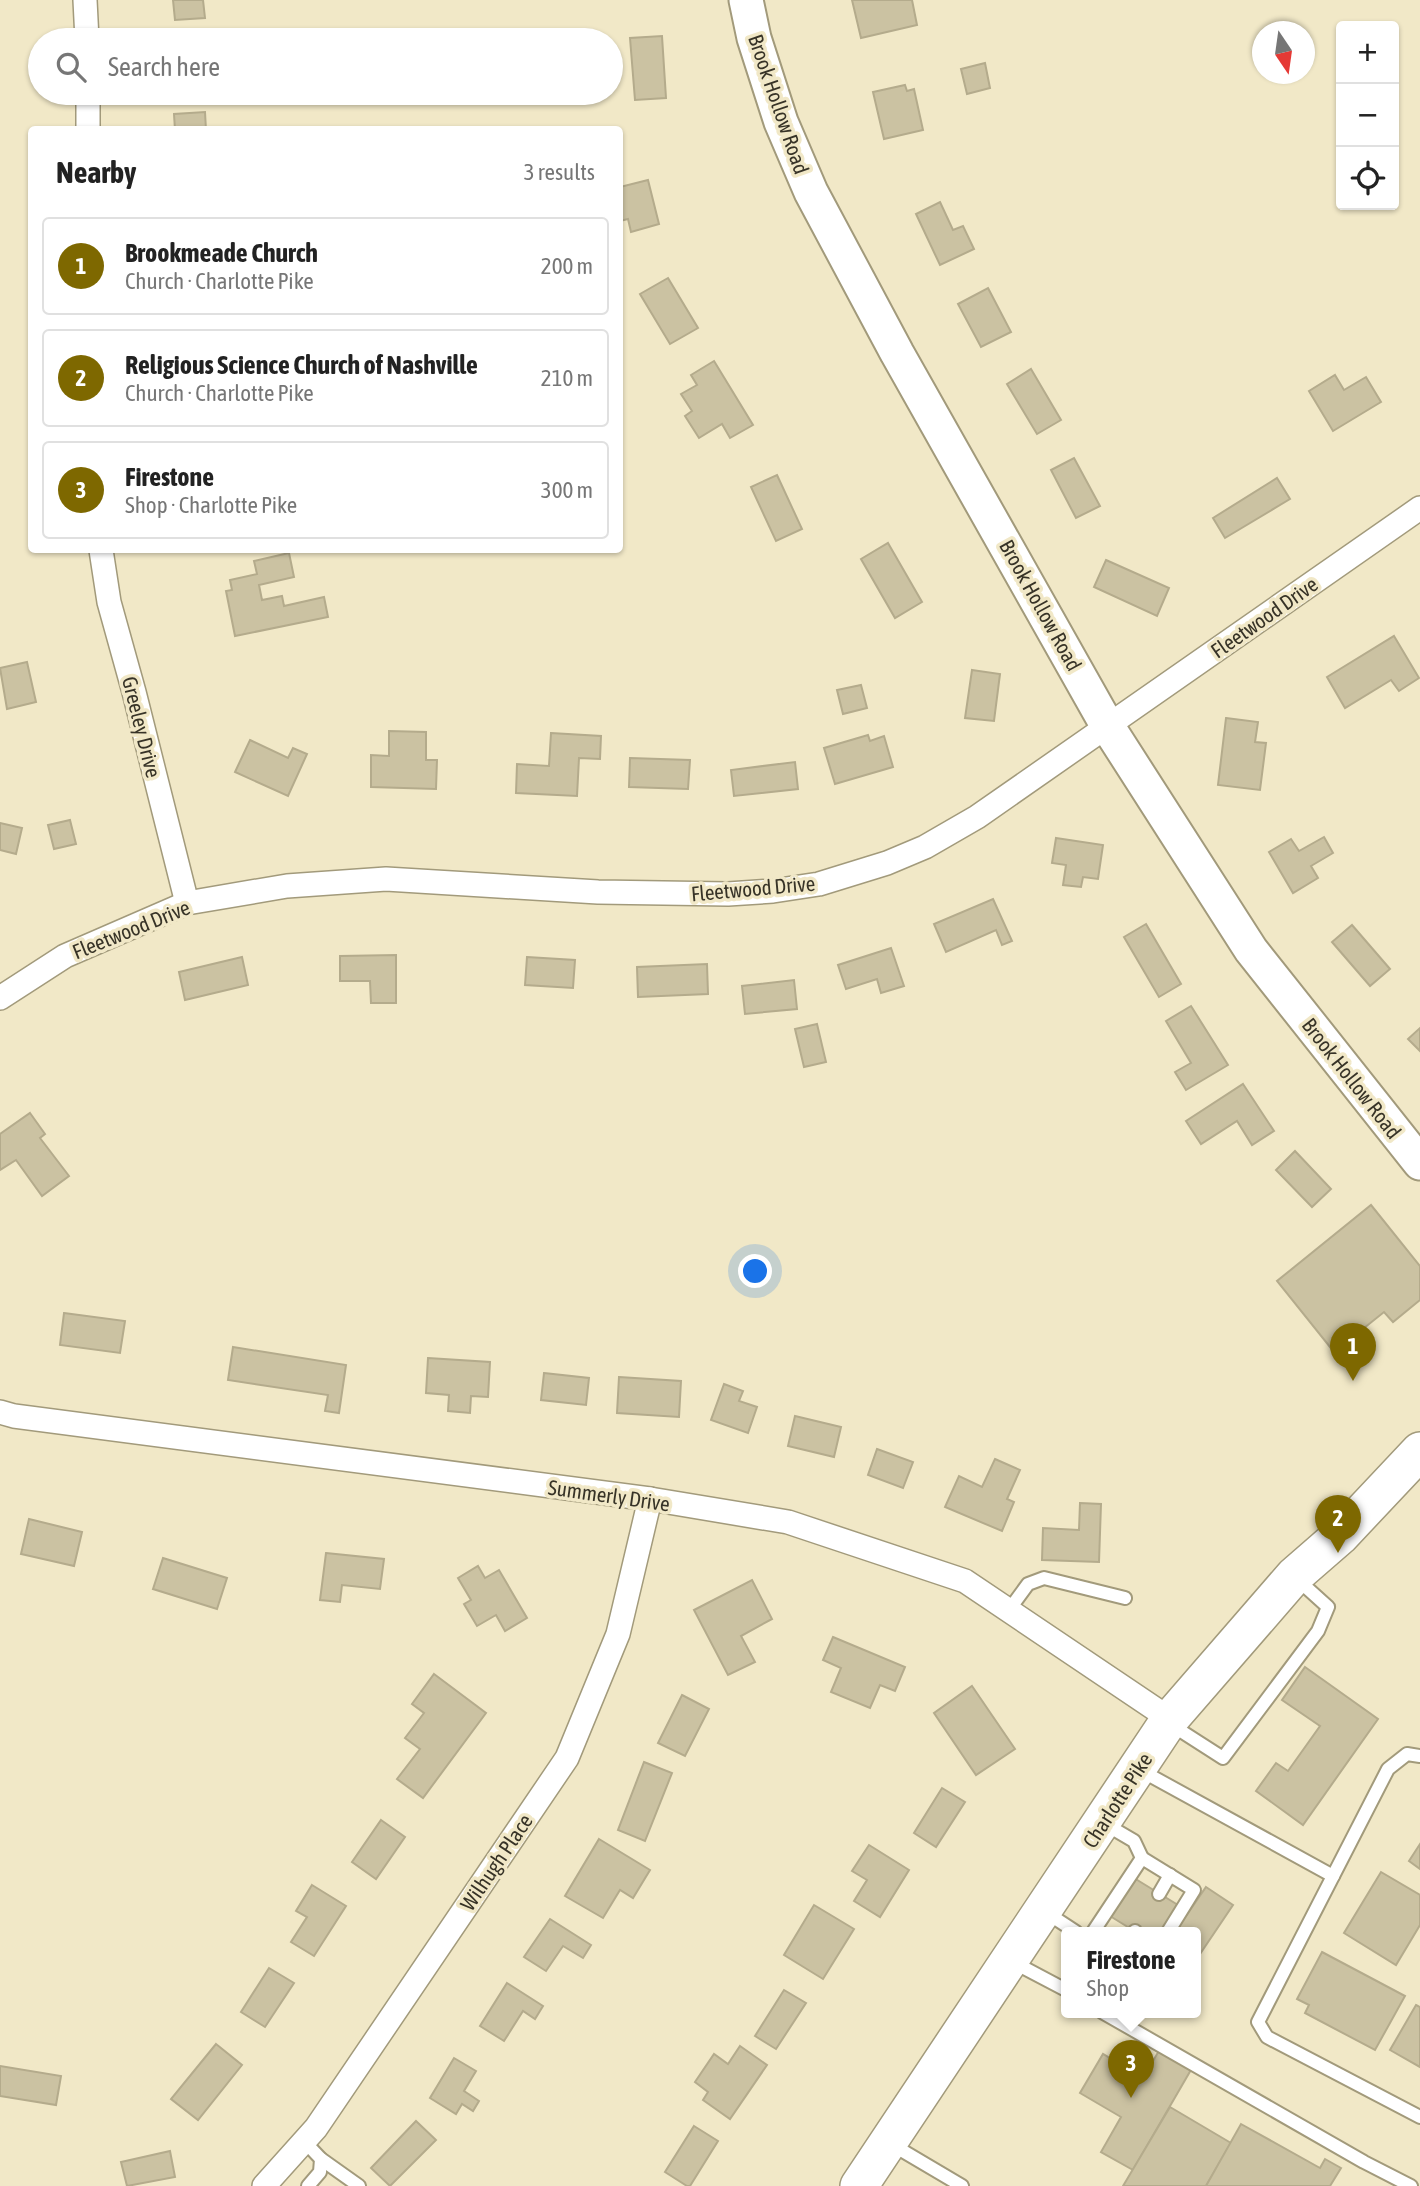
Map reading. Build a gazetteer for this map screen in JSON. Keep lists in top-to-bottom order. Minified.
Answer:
{"streets":{"main road":["Charlotte Pike"],"street":["Brook Hollow Road","Fleetwood Drive","Greeley Drive","Summerly Drive","Wilhugh Place"]},"crossings":[["Brook Hollow Road","Fleetwood Drive"],["Fleetwood Drive","Greeley Drive"],["Summerly Drive","Charlotte Pike"],["Summerly Drive","Wilhugh Place"]],"north":"bottom","page":{"map_buttons":["+","−"],"search":"Search here","heading":["Nearby","3 results"],"list":[{"mark":"1","name":"Brookmeade Church","note":"Church · Charlotte Pike","value":"200 m"},{"mark":"2","name":"Religious Science Church of Nashville","note":"Church · Charlotte Pike","value":"210 m"},{"mark":"3","name":"Firestone","note":"Shop · Charlotte Pike","value":"300 m"}],"pins":["1","2","3"],"popup":["Firestone","Shop"]}}
